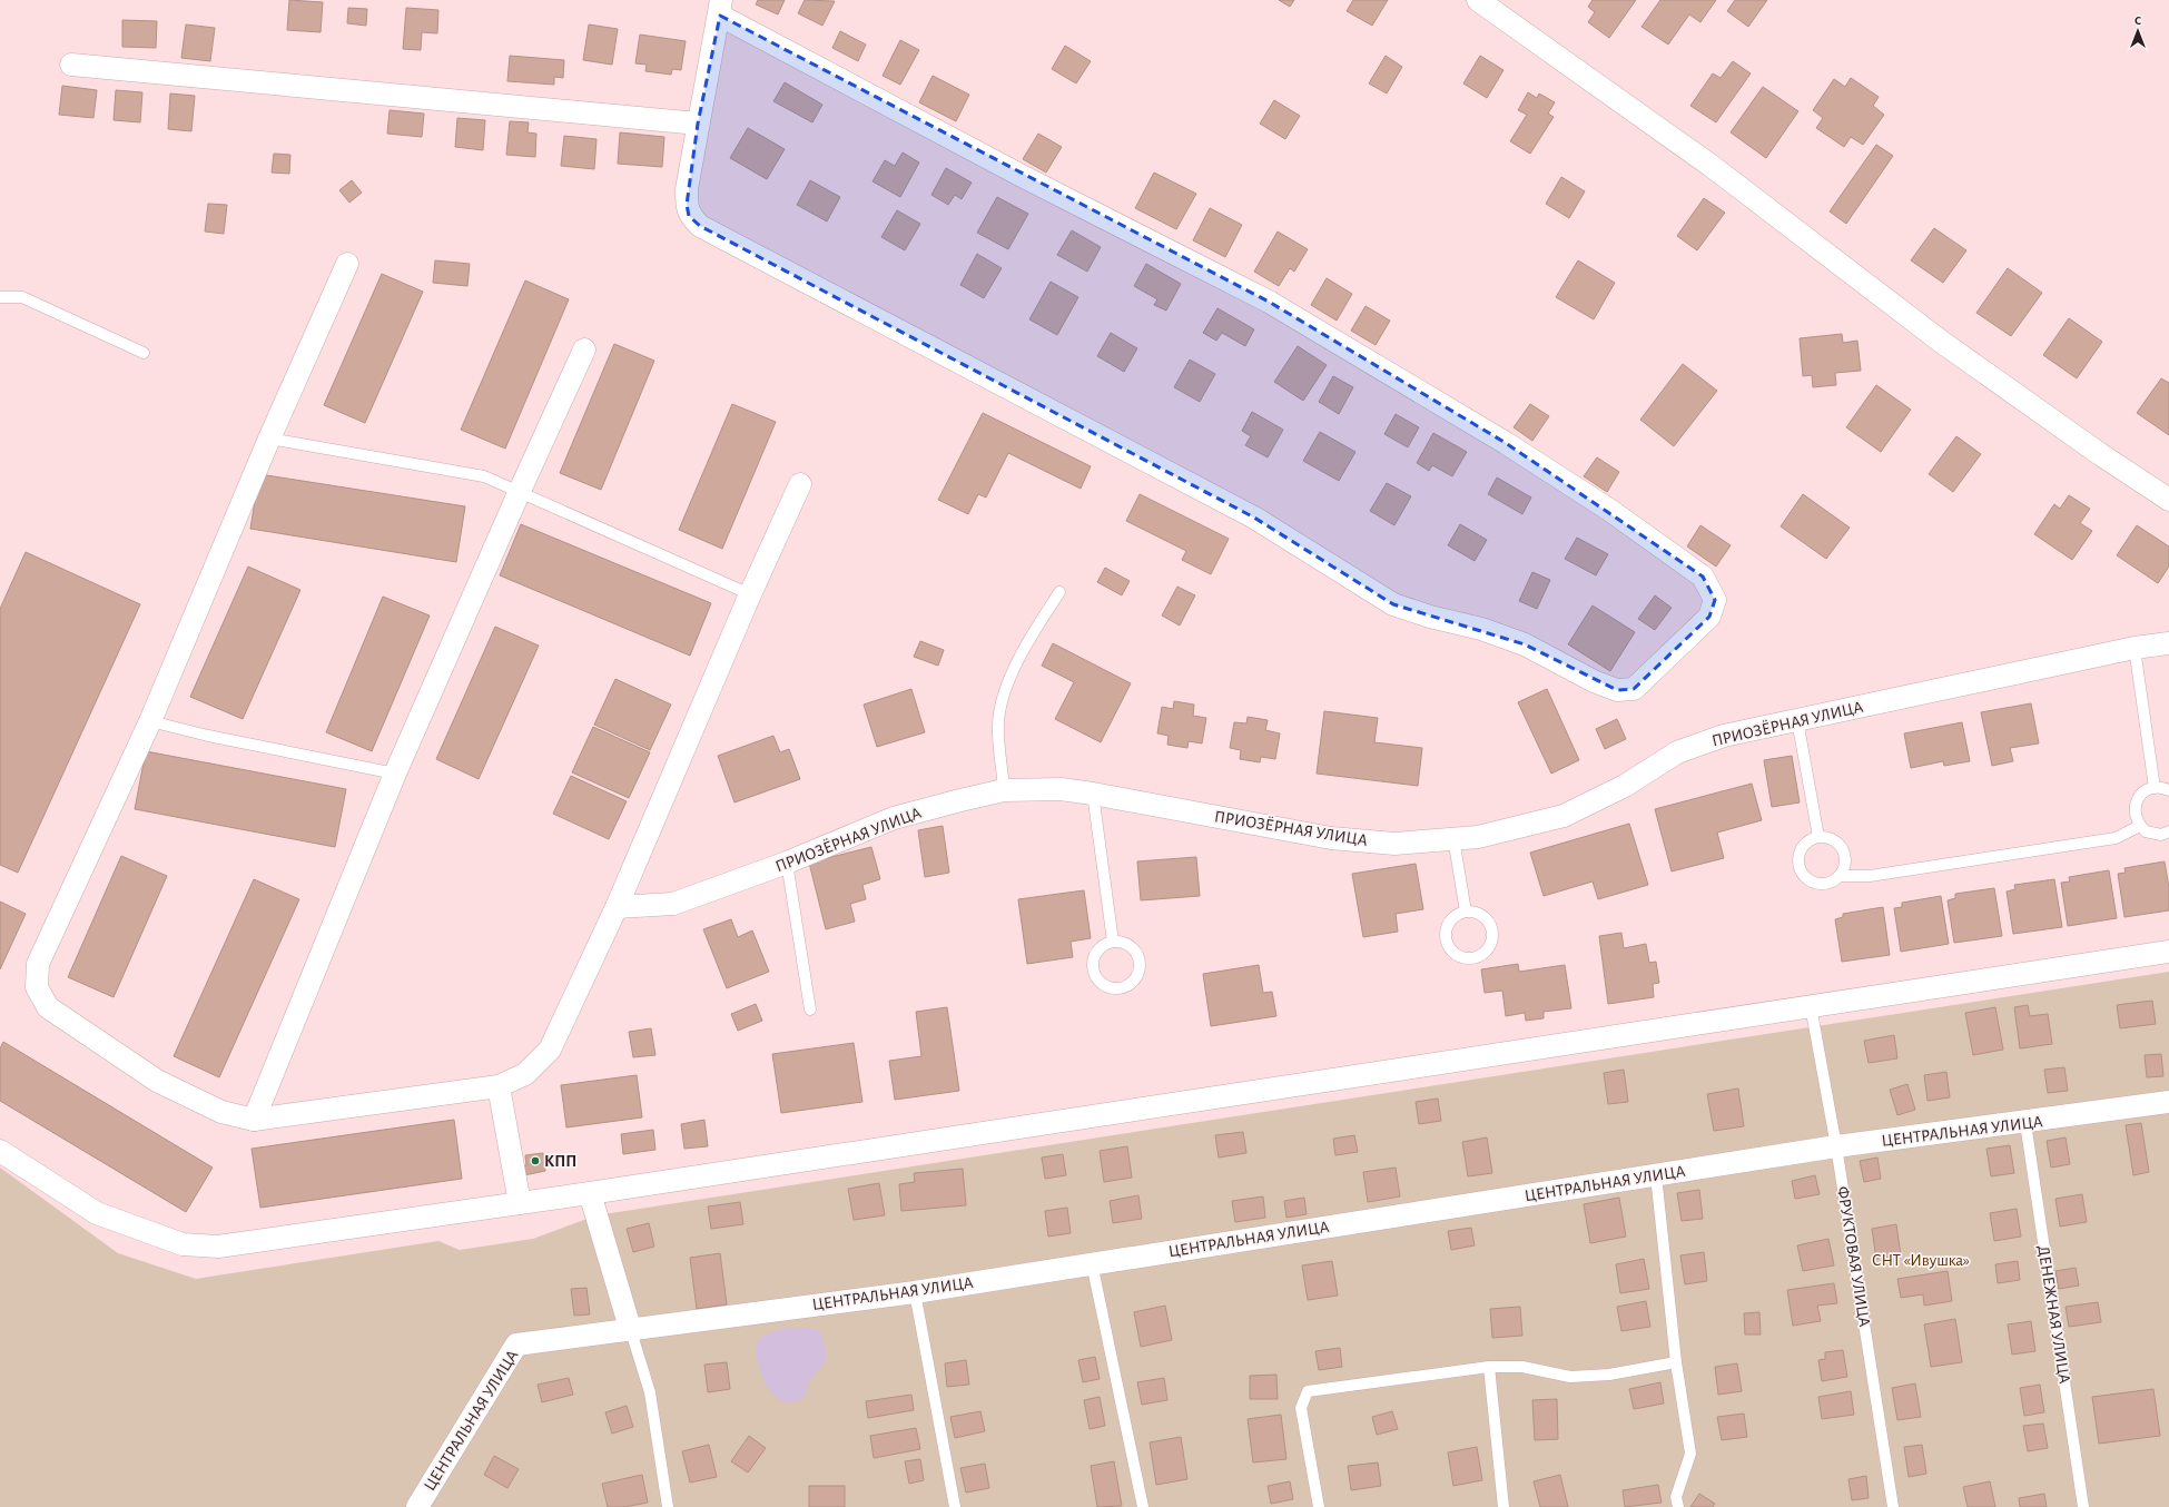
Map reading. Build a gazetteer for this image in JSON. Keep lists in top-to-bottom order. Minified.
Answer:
{"streets":{"street":["ПРИОЗЁРНАЯ УЛИЦА","ЦЕНТРАЛЬНАЯ УЛИЦА"],"lane":["ФРУКТОВАЯ УЛИЦА","ДЕНЕЖНАЯ УЛИЦА"]},"crossings":[["ЦЕНТРАЛЬНАЯ УЛИЦА","ФРУКТОВАЯ УЛИЦА"],["ЦЕНТРАЛЬНАЯ УЛИЦА","ДЕНЕЖНАЯ УЛИЦА"]],"parks":["СНТ «Ивушка»"],"places":["КПП"],"north":"top"}
